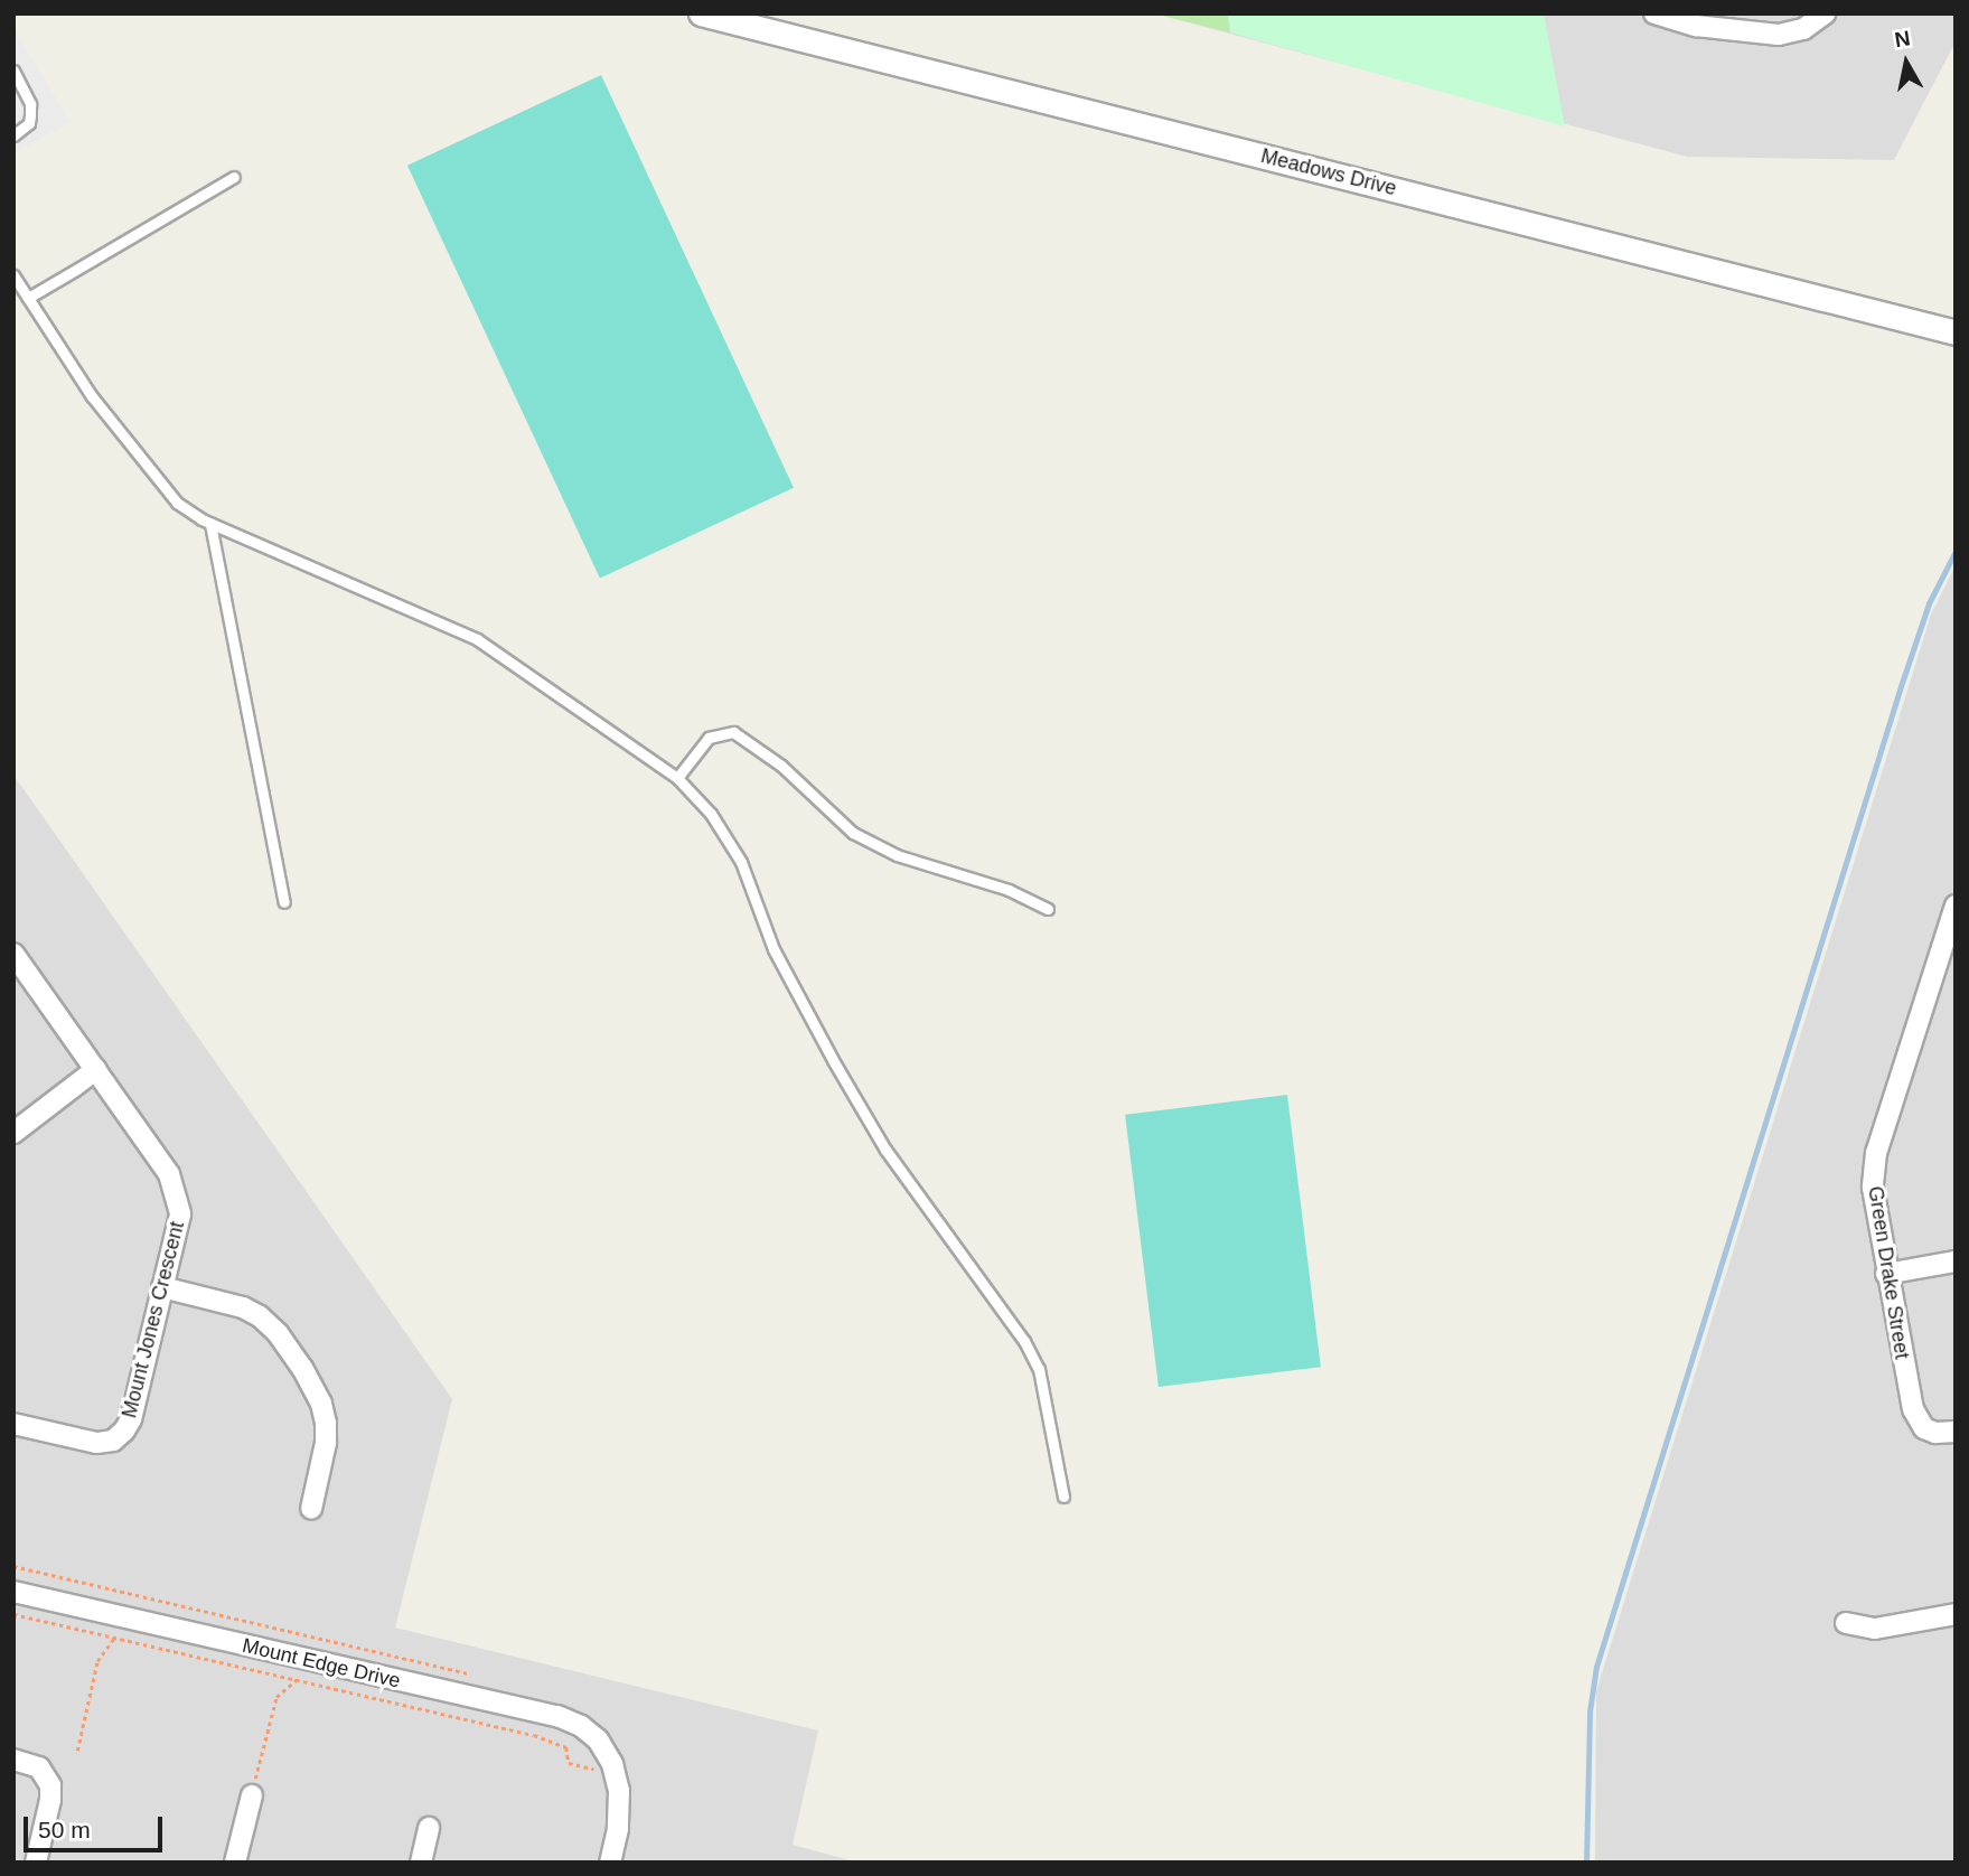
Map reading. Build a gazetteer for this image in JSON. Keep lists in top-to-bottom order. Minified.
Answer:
{"streets":{"street":["Meadows Drive","Green Drake Street","Mount Jones Crescent","Mount Edge Drive"]},"scale_bar":"50 m","north":"top"}
